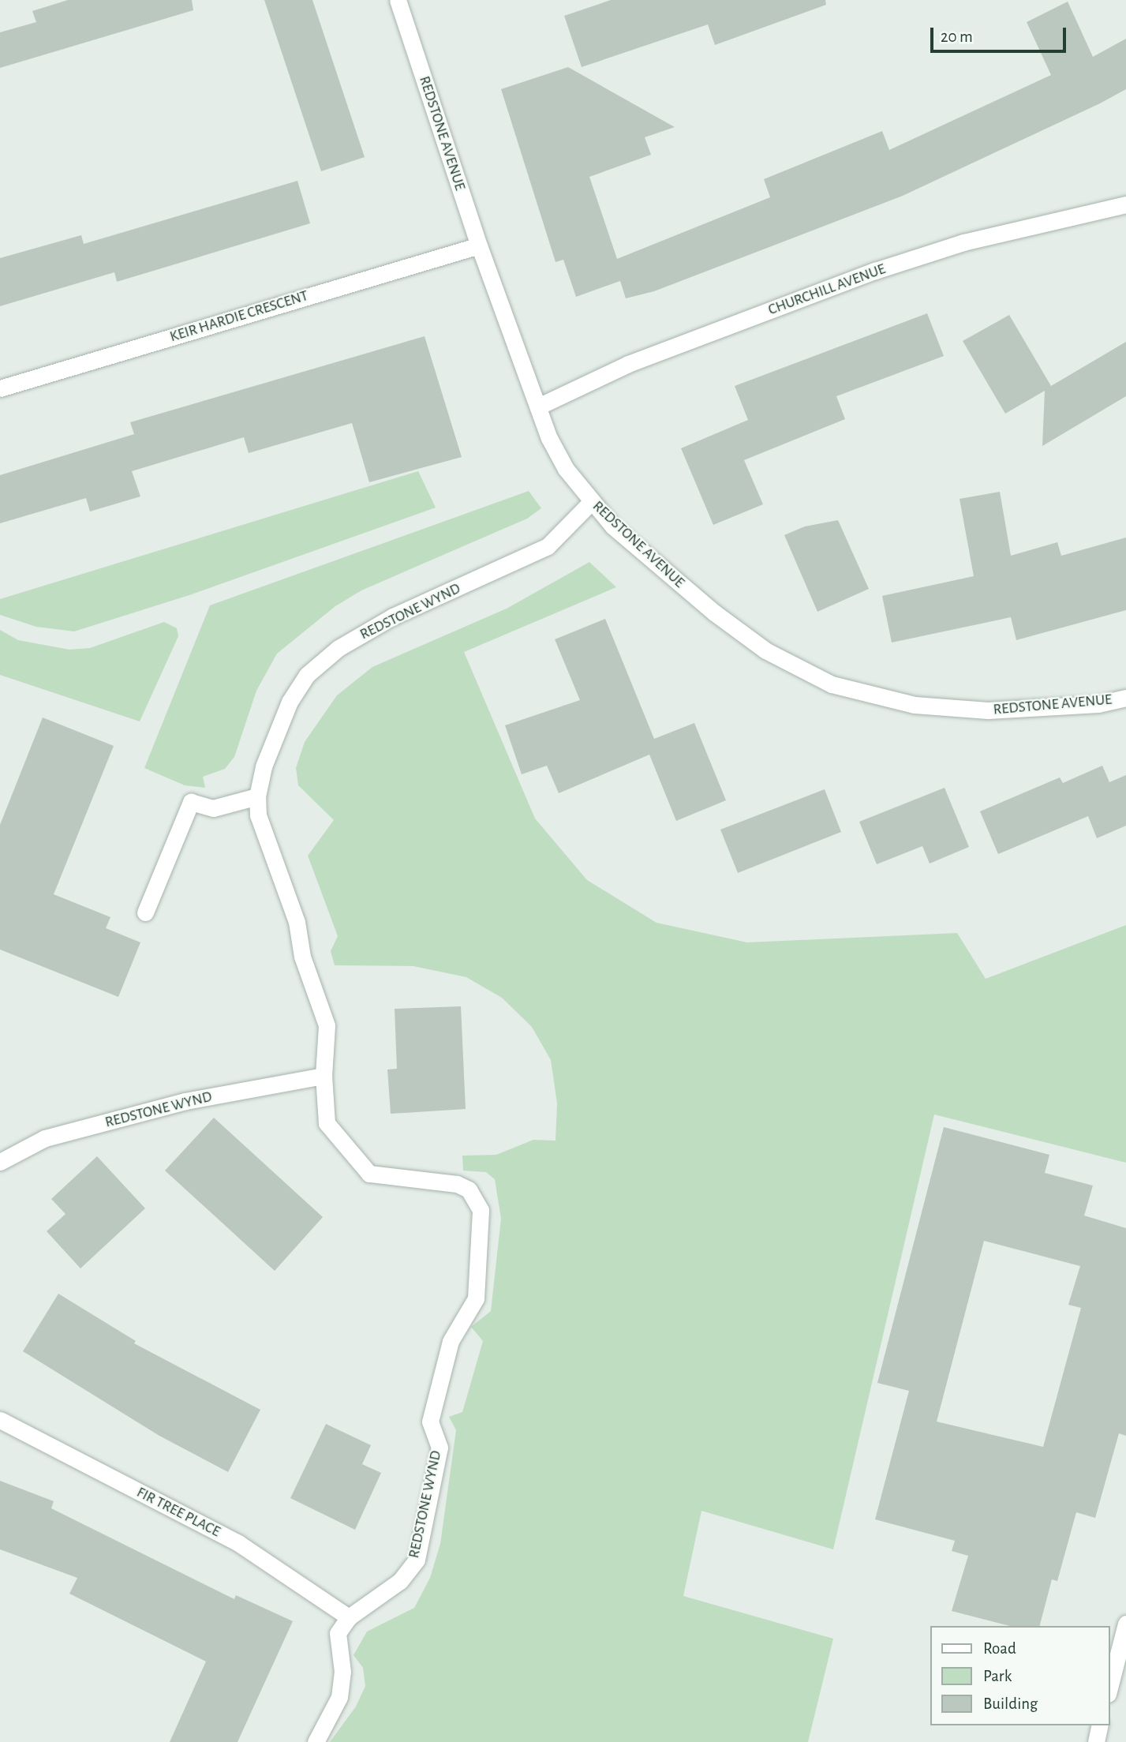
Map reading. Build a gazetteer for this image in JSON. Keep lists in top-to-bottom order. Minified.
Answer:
{"streets":{"street":["REDSTONE AVENUE","CHURCHILL AVENUE","KEIR HARDIE CRESCENT","REDSTONE WYND","FIR TREE PLACE"]},"crossings":[["REDSTONE AVENUE","CHURCHILL AVENUE"],["REDSTONE AVENUE","KEIR HARDIE CRESCENT"],["REDSTONE AVENUE","REDSTONE WYND"],["REDSTONE WYND","FIR TREE PLACE"]],"legend":["Road","Park","Building"],"scale_bar":"20 m"}
